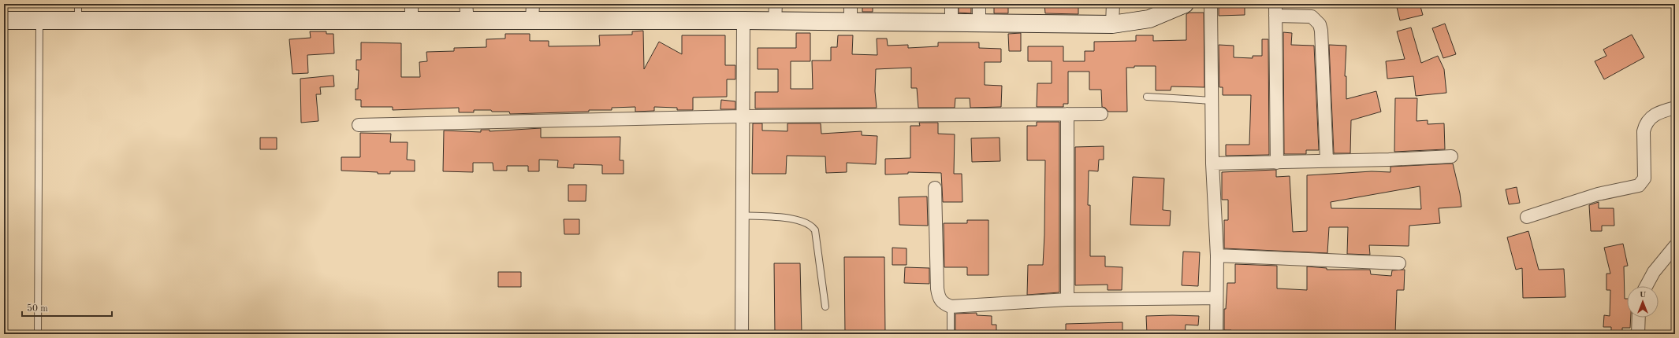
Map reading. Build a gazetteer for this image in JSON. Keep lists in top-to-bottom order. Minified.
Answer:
{"scale_bar":"50 m","north":"top"}
